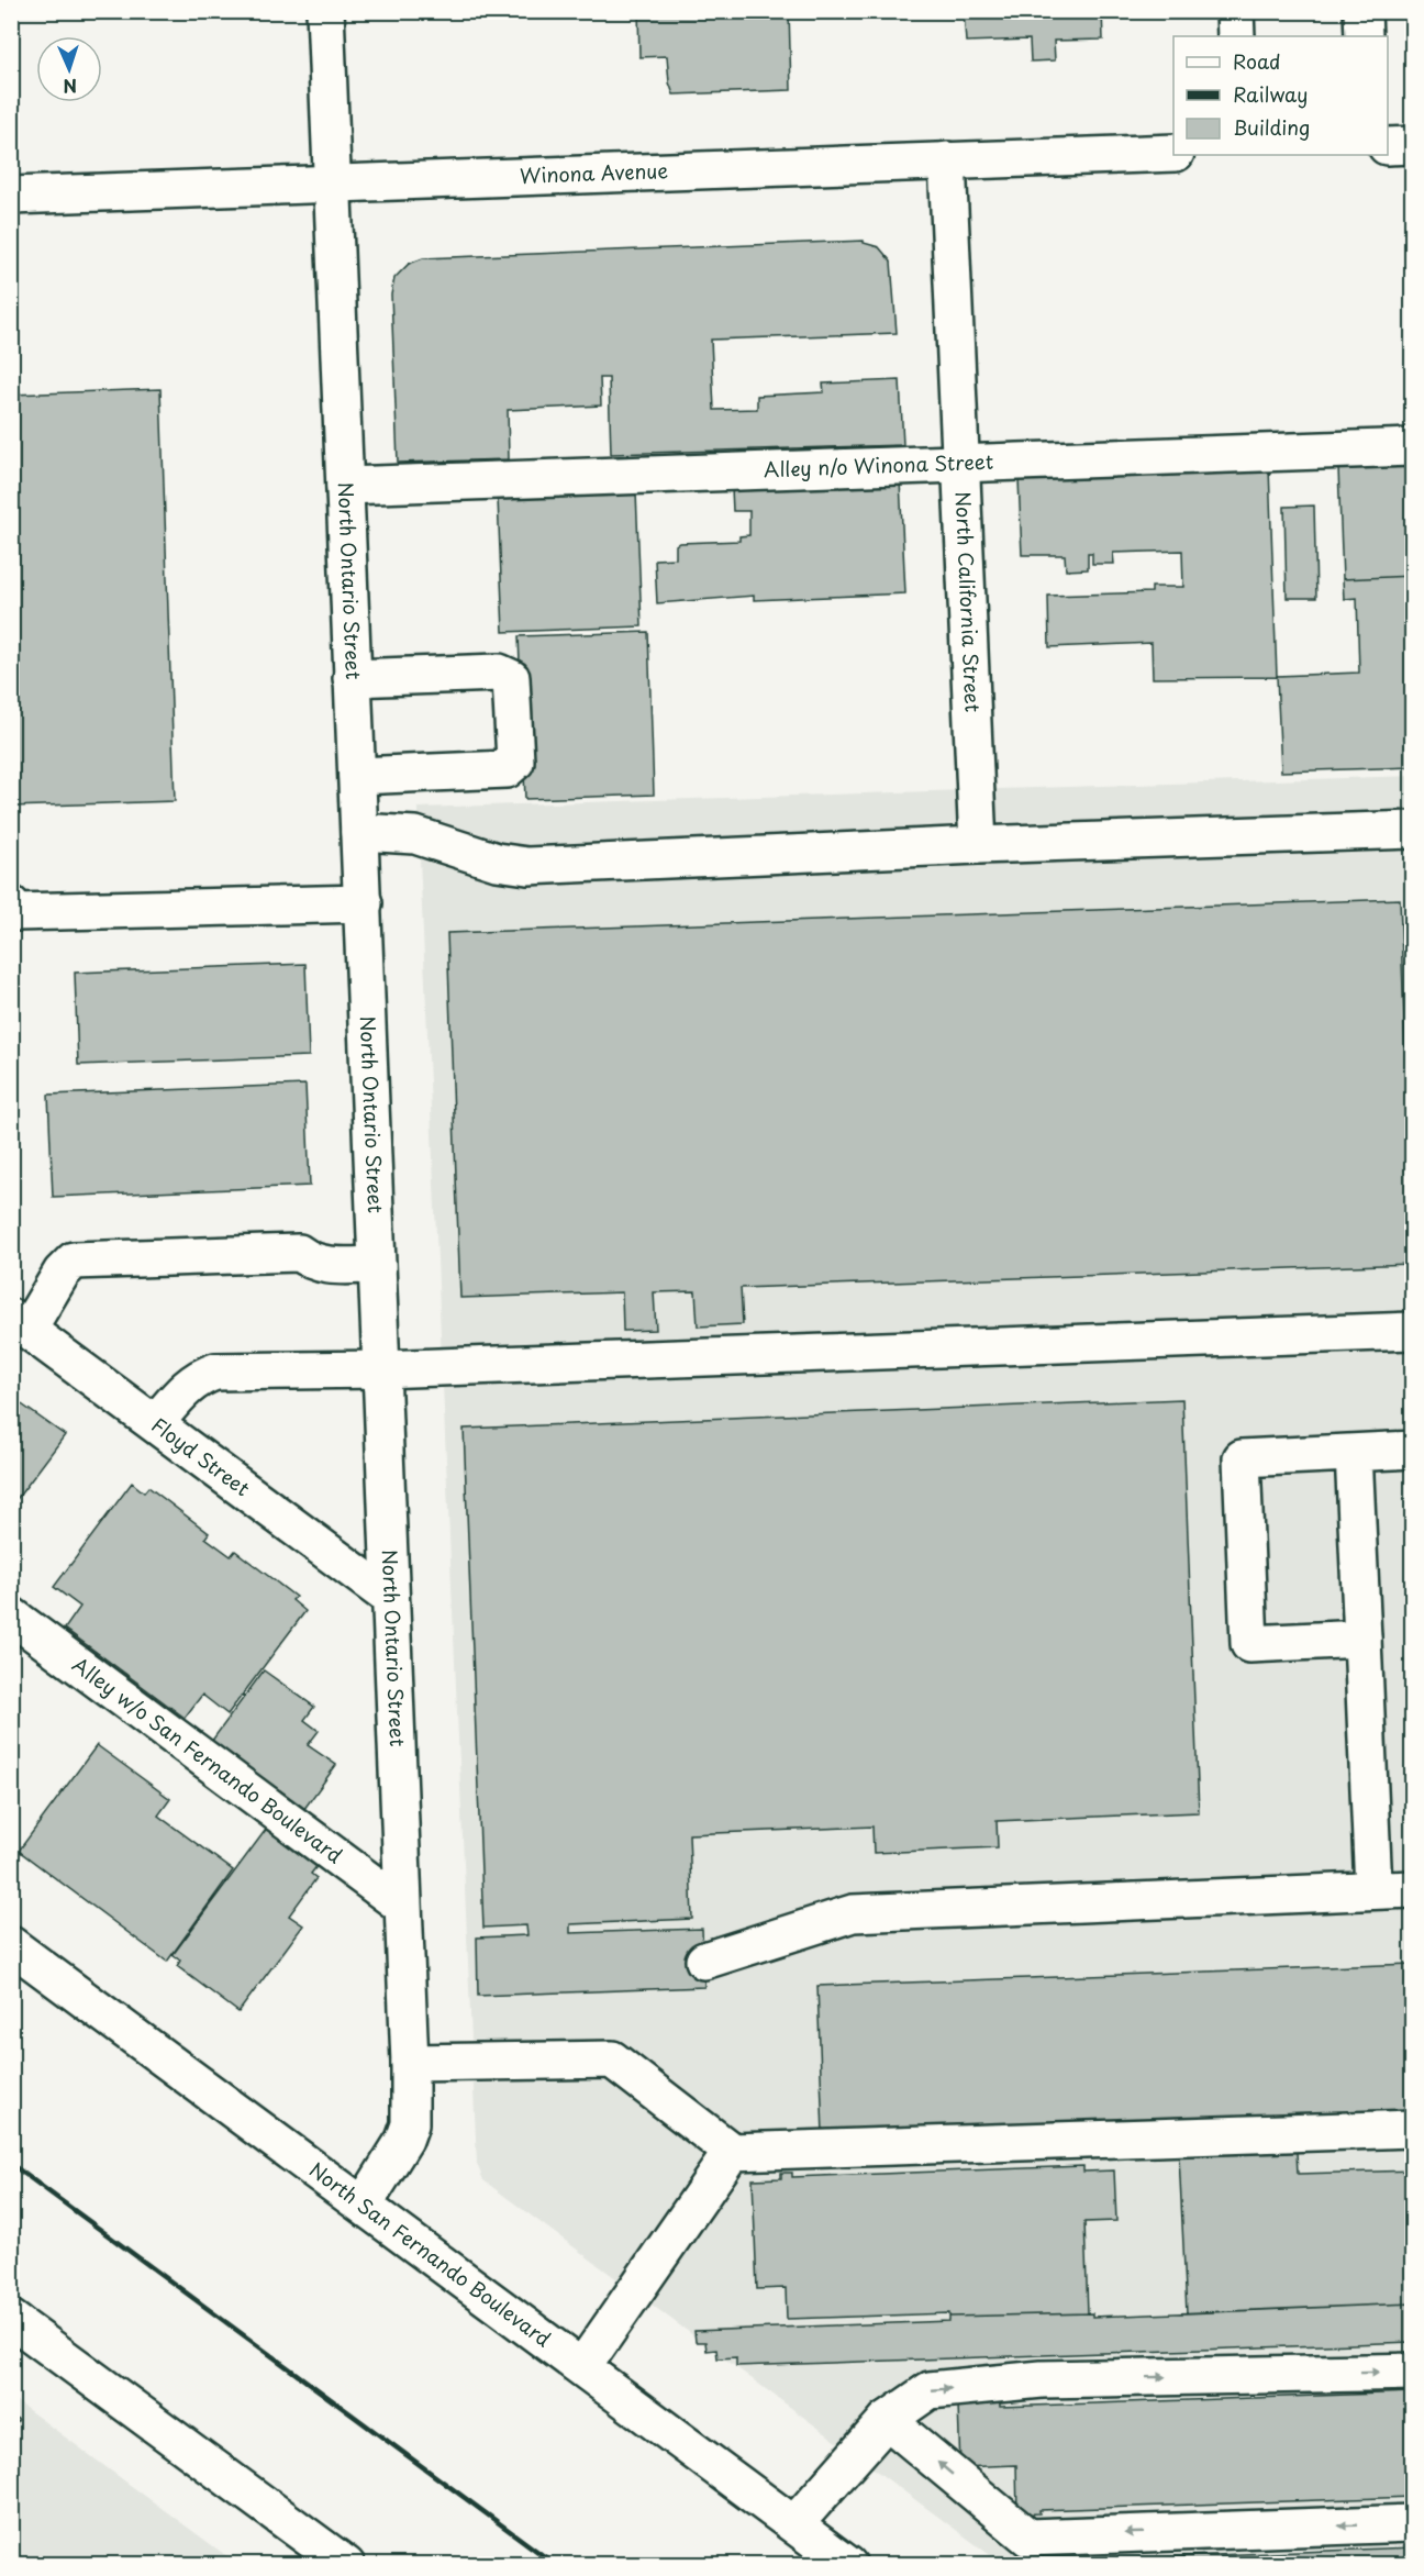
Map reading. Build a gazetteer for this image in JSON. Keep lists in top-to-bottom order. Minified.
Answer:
{"streets":{"street":["Winona Avenue","Alley n/o Winona Street","North Ontario Street","North California Street","Floyd Street","Alley w/o San Fernando Boulevard","North San Fernando Boulevard"]},"crossings":[["Winona Avenue","North Ontario Street"],["Winona Avenue","North California Street"],["Alley n/o Winona Street","North Ontario Street"],["Alley n/o Winona Street","North California Street"],["North Ontario Street","Floyd Street"],["North Ontario Street","Alley w/o San Fernando Boulevard"],["North Ontario Street","North San Fernando Boulevard"]],"legend":["Road","Railway","Building"],"north":"bottom"}
